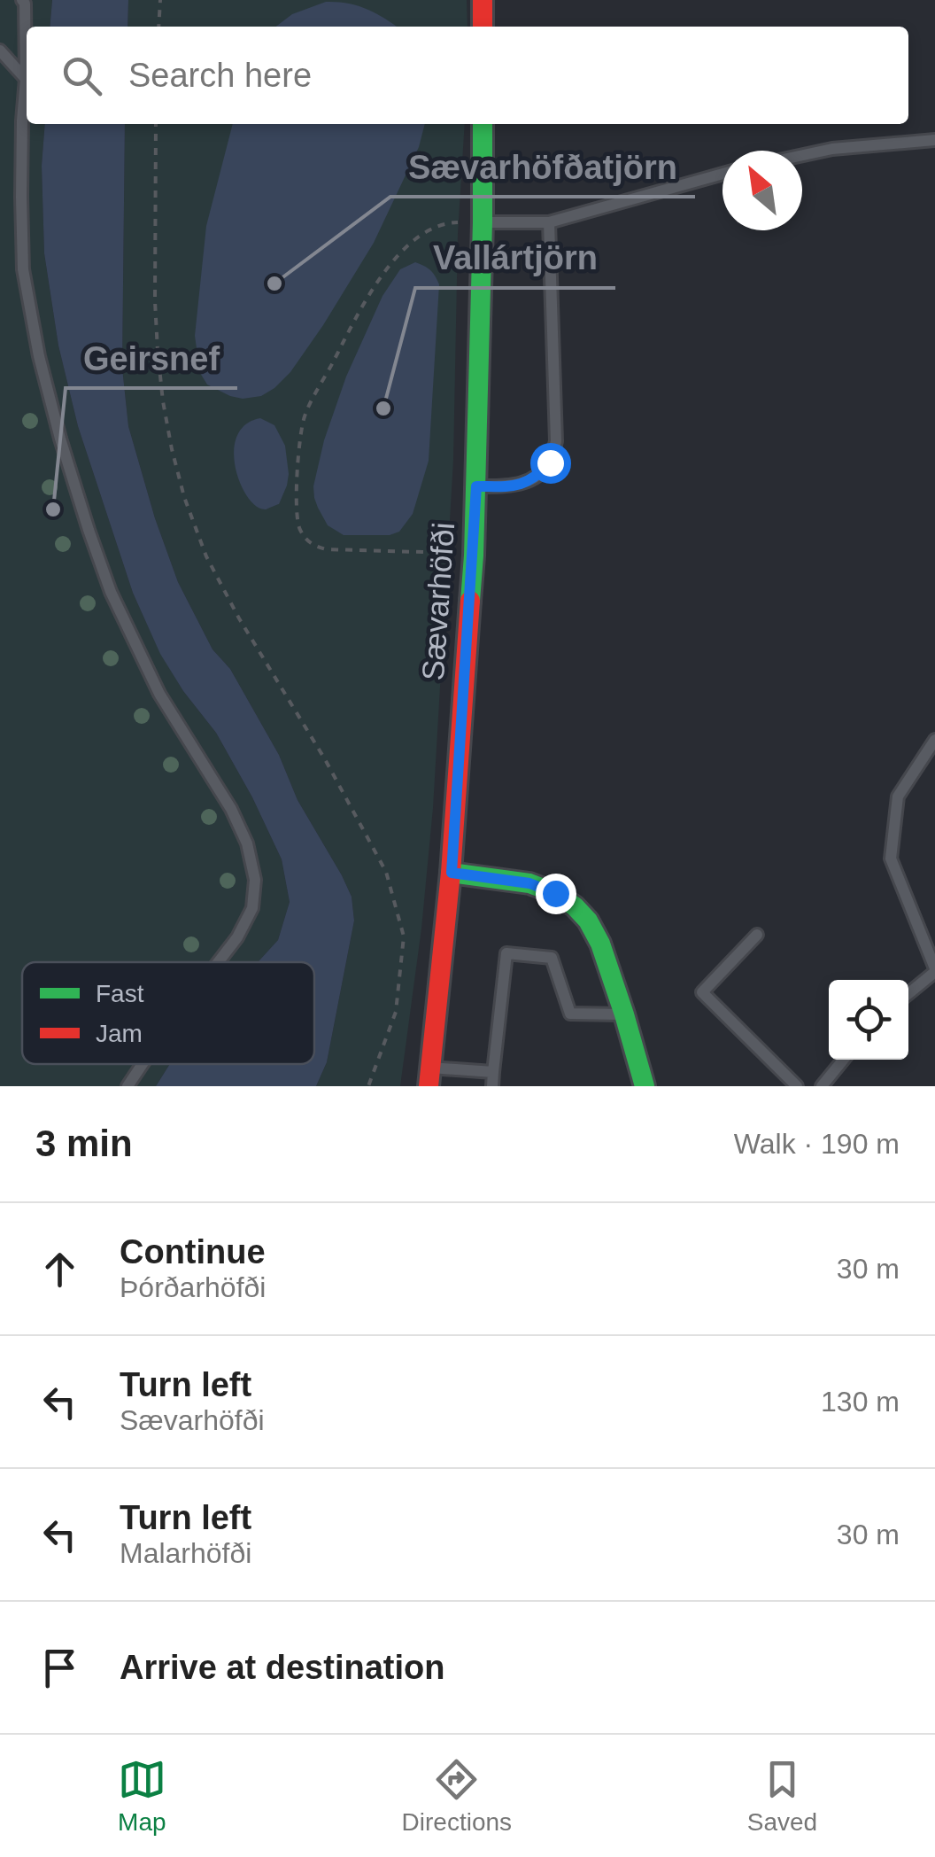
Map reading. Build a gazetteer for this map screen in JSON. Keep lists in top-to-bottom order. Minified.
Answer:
{"streets":{"street":["Sævarhöfði"]},"places":["Sævarhöfðatjörn","Vallártjörn","Geirsnef"],"legend":["Fast","Jam"],"north":"top left","page":{"search":"Search here","heading":["3 min","Walk · 190 m"],"list":[["Continue","Þórðarhöfði","30 m"],["Turn left","Sævarhöfði","130 m"],["Turn left","Malarhöfði","30 m"],"Arrive at destination"],"nav":["Map","Directions","Saved"]}}
